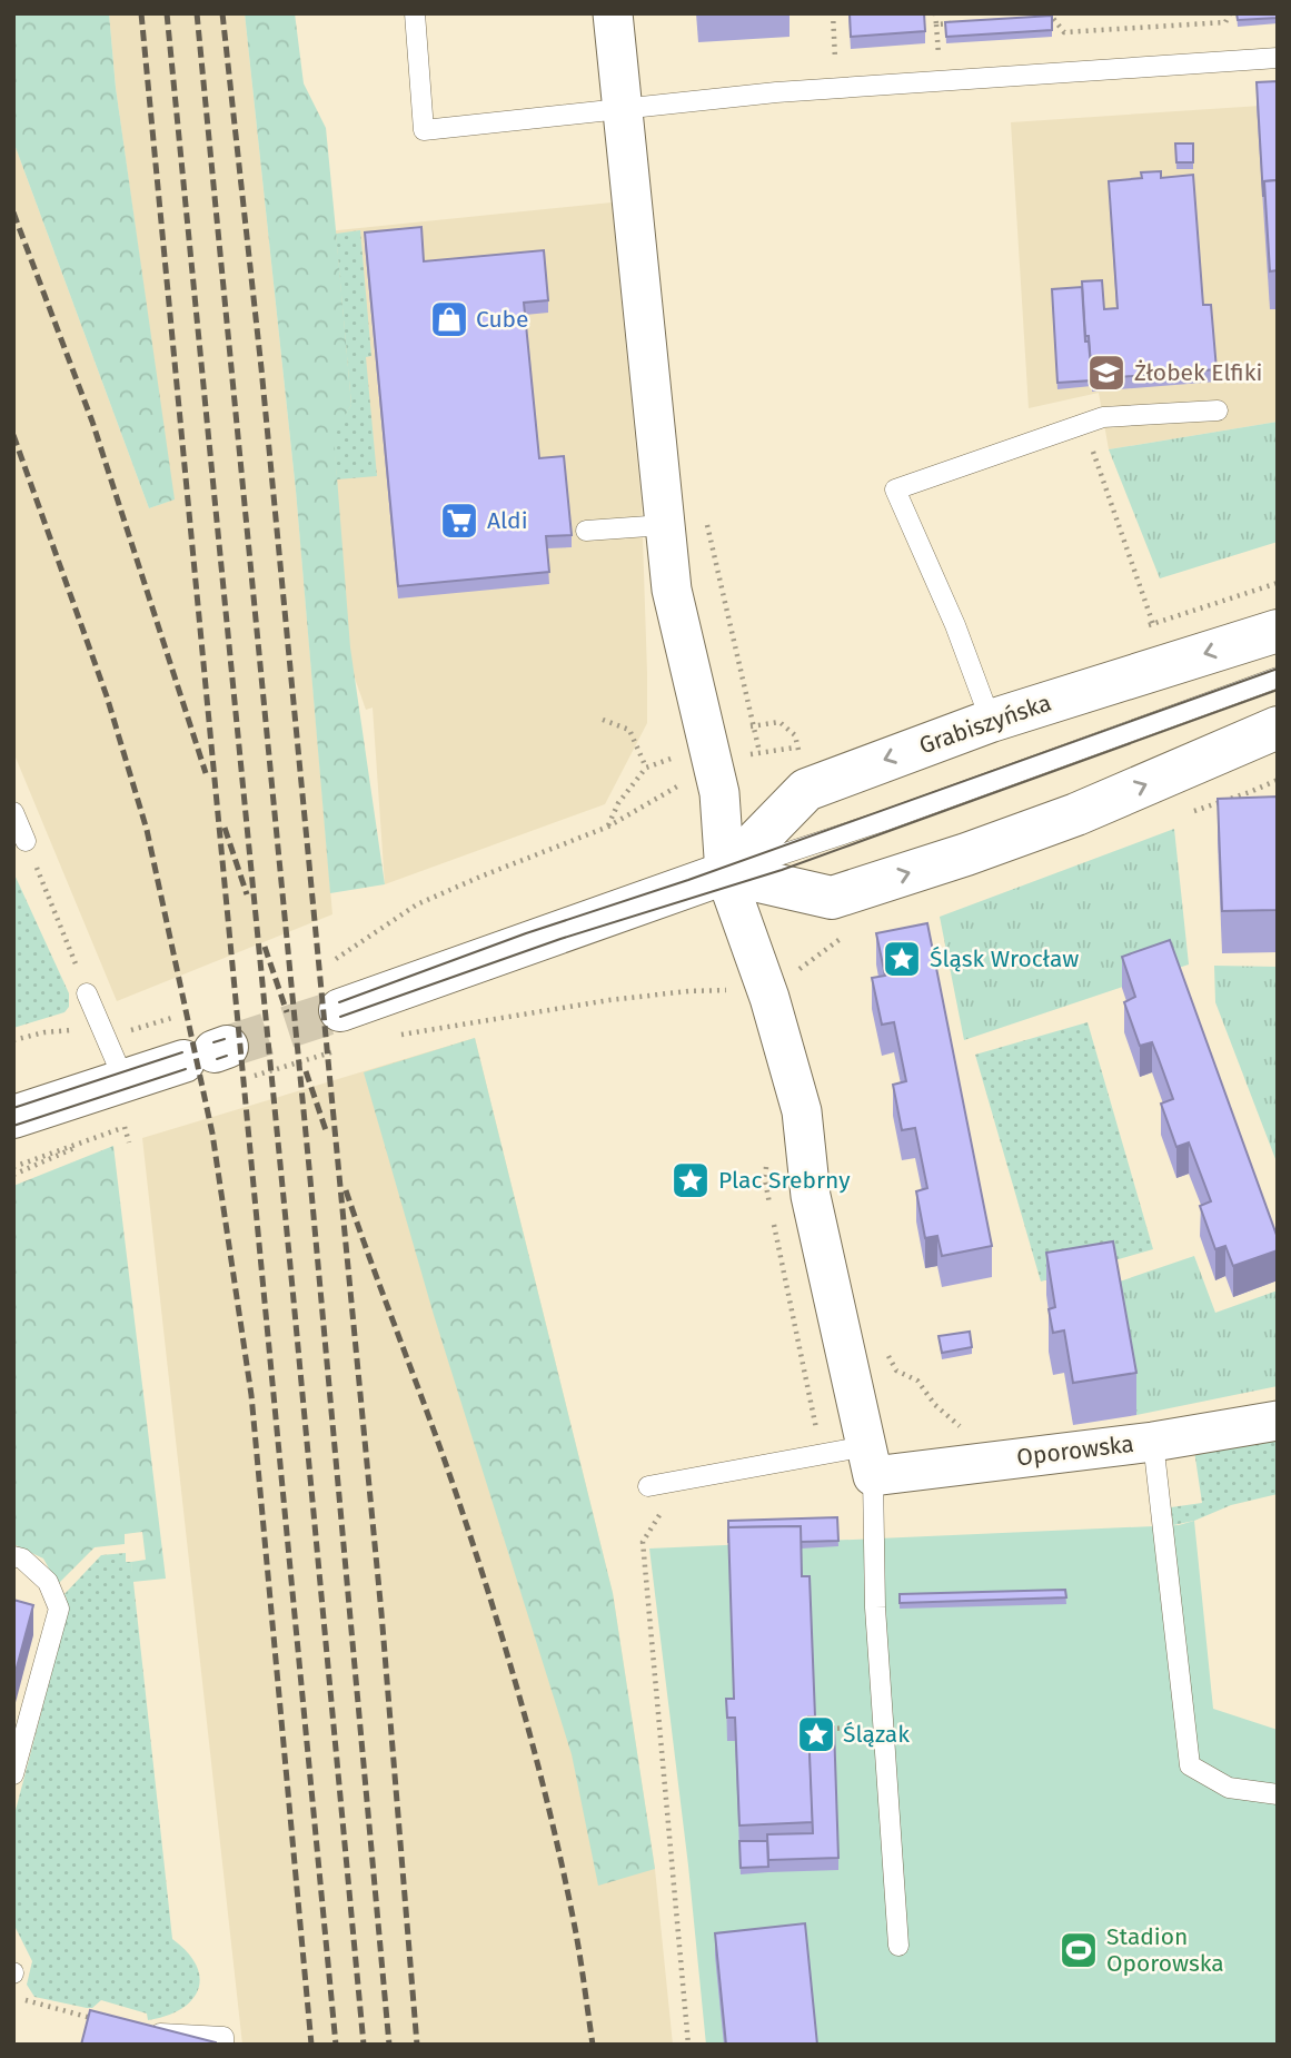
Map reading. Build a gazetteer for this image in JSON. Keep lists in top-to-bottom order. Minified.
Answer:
{"streets":{"main road":["Grabiszyńska"],"street":["Oporowska"]},"places":{"shop":["Cube"],"school or university":["Żłobek Elfiki"],"supermarket":["Aldi"],"place":["Śląsk Wrocław","Plac Srebrny","Ślązak"],"sports":["Stadion Oporowska"]}}
